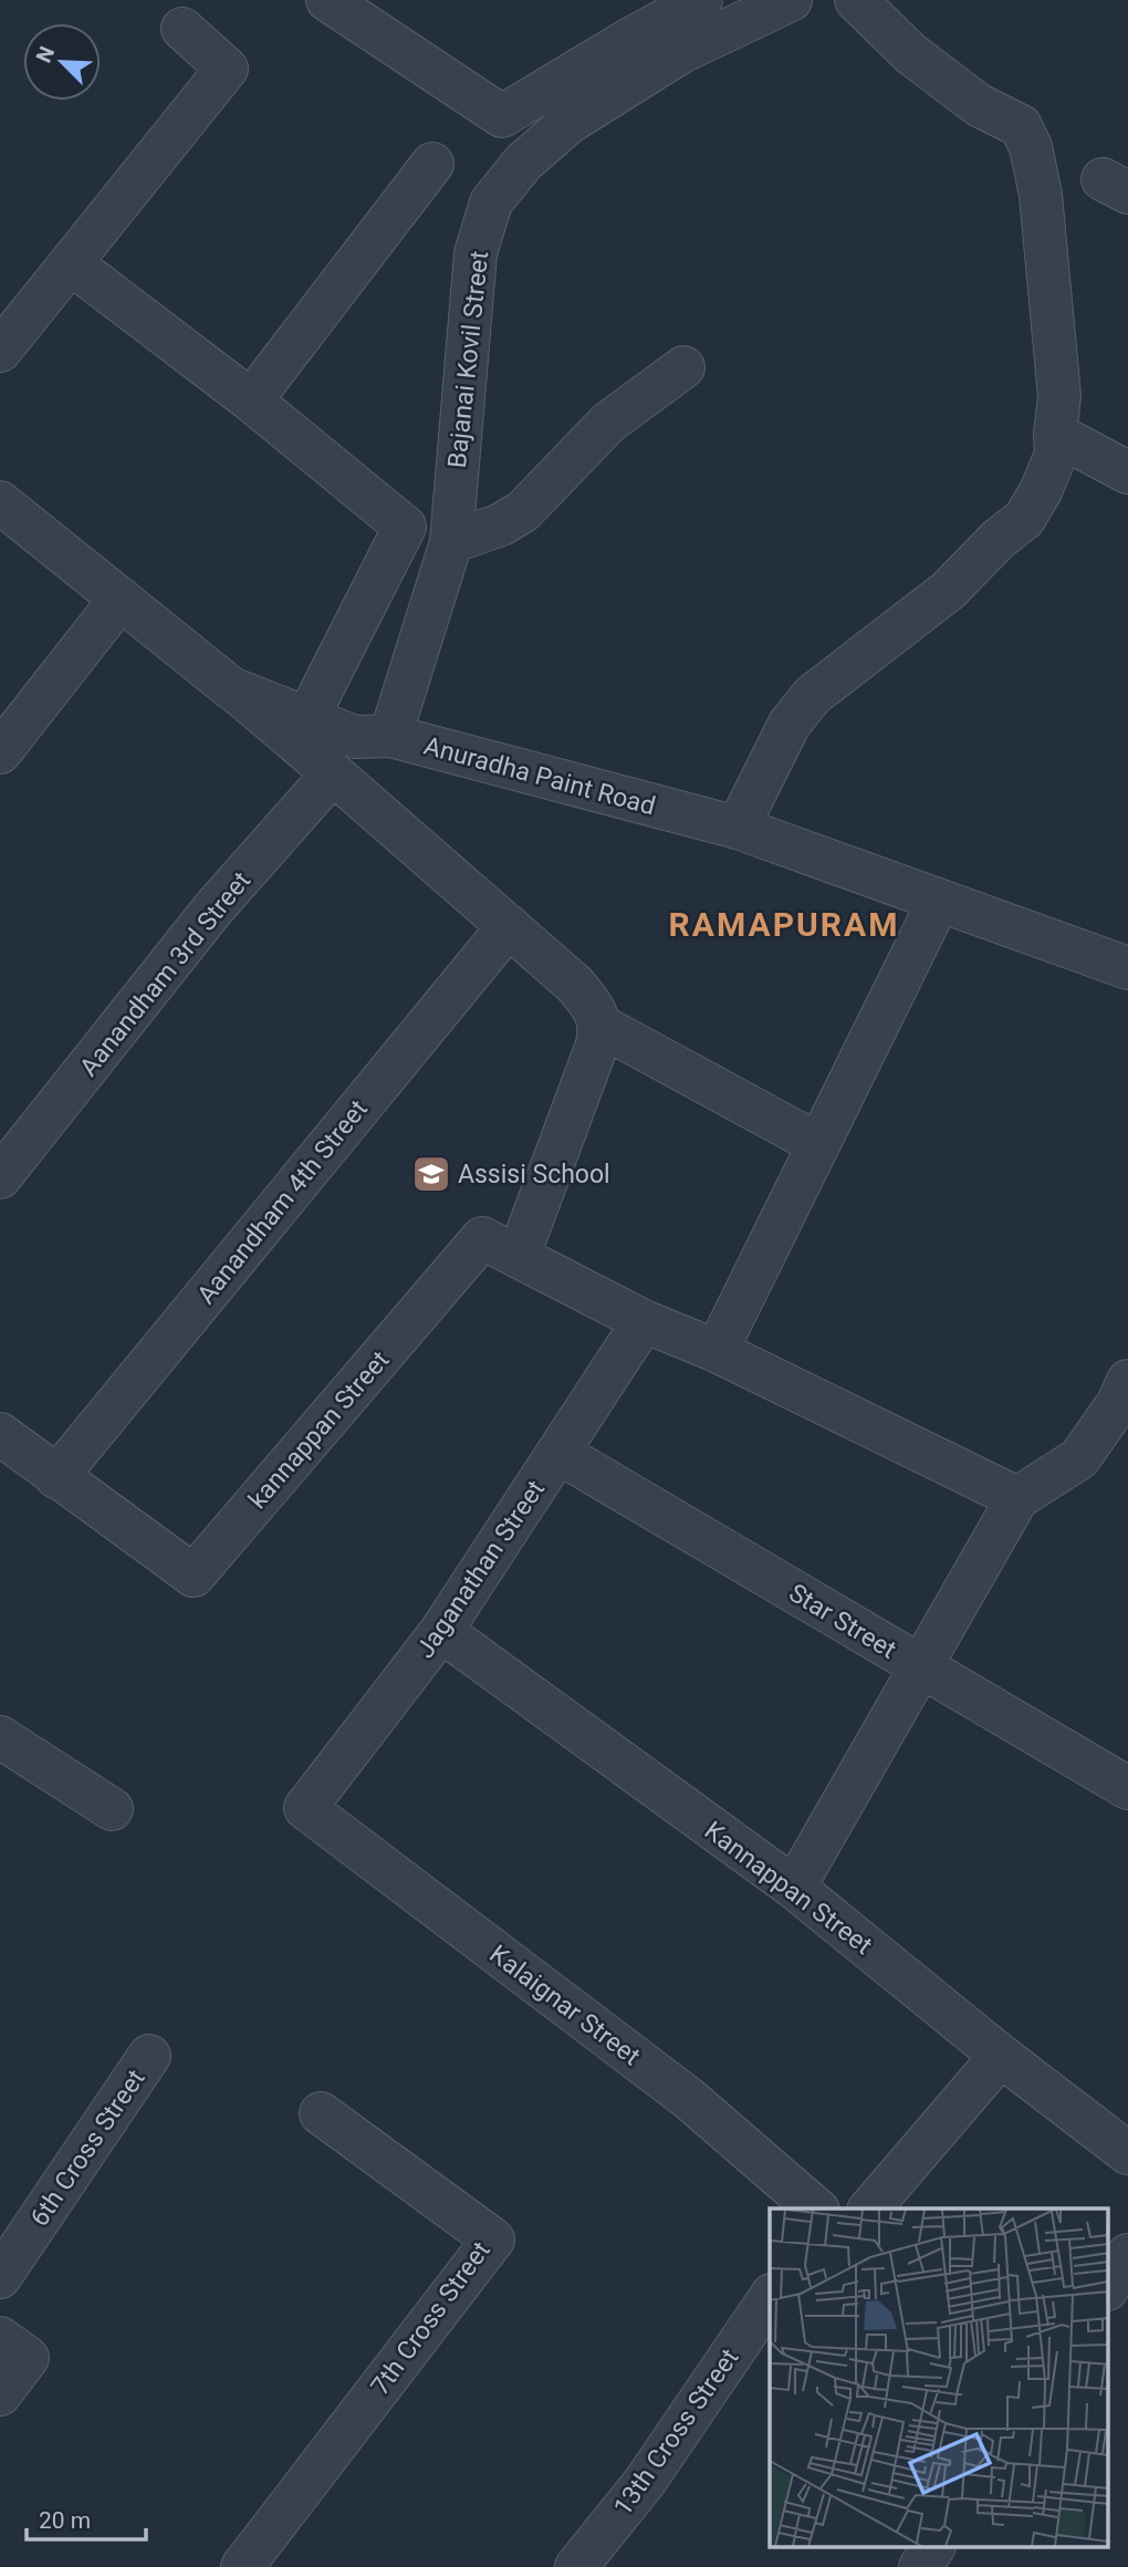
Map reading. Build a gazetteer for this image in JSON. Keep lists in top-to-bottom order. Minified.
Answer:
{"streets":{"street":["Bajanai Kovil Street","Anuradha Paint Road","Aanandham 3rd Street","Aanandham 4th Street","kannappan Street","Jaganathan Street","Star Street","Kannappan Street","Kalaignar Street","6th Cross Street","7th Cross Street","13th Cross Street"]},"crossings":[["Bajanai Kovil Street","Anuradha Paint Road"],["Aanandham 4th Street","kannappan Street"],["kannappan Street","Jaganathan Street"],["Jaganathan Street","Star Street"],["Jaganathan Street","Kannappan Street"],["Jaganathan Street","Kalaignar Street"]],"districts":["RAMAPURAM"],"places":{"school or university":["Assisi School"]},"scale_bar":"20 m","north":"top left"}
